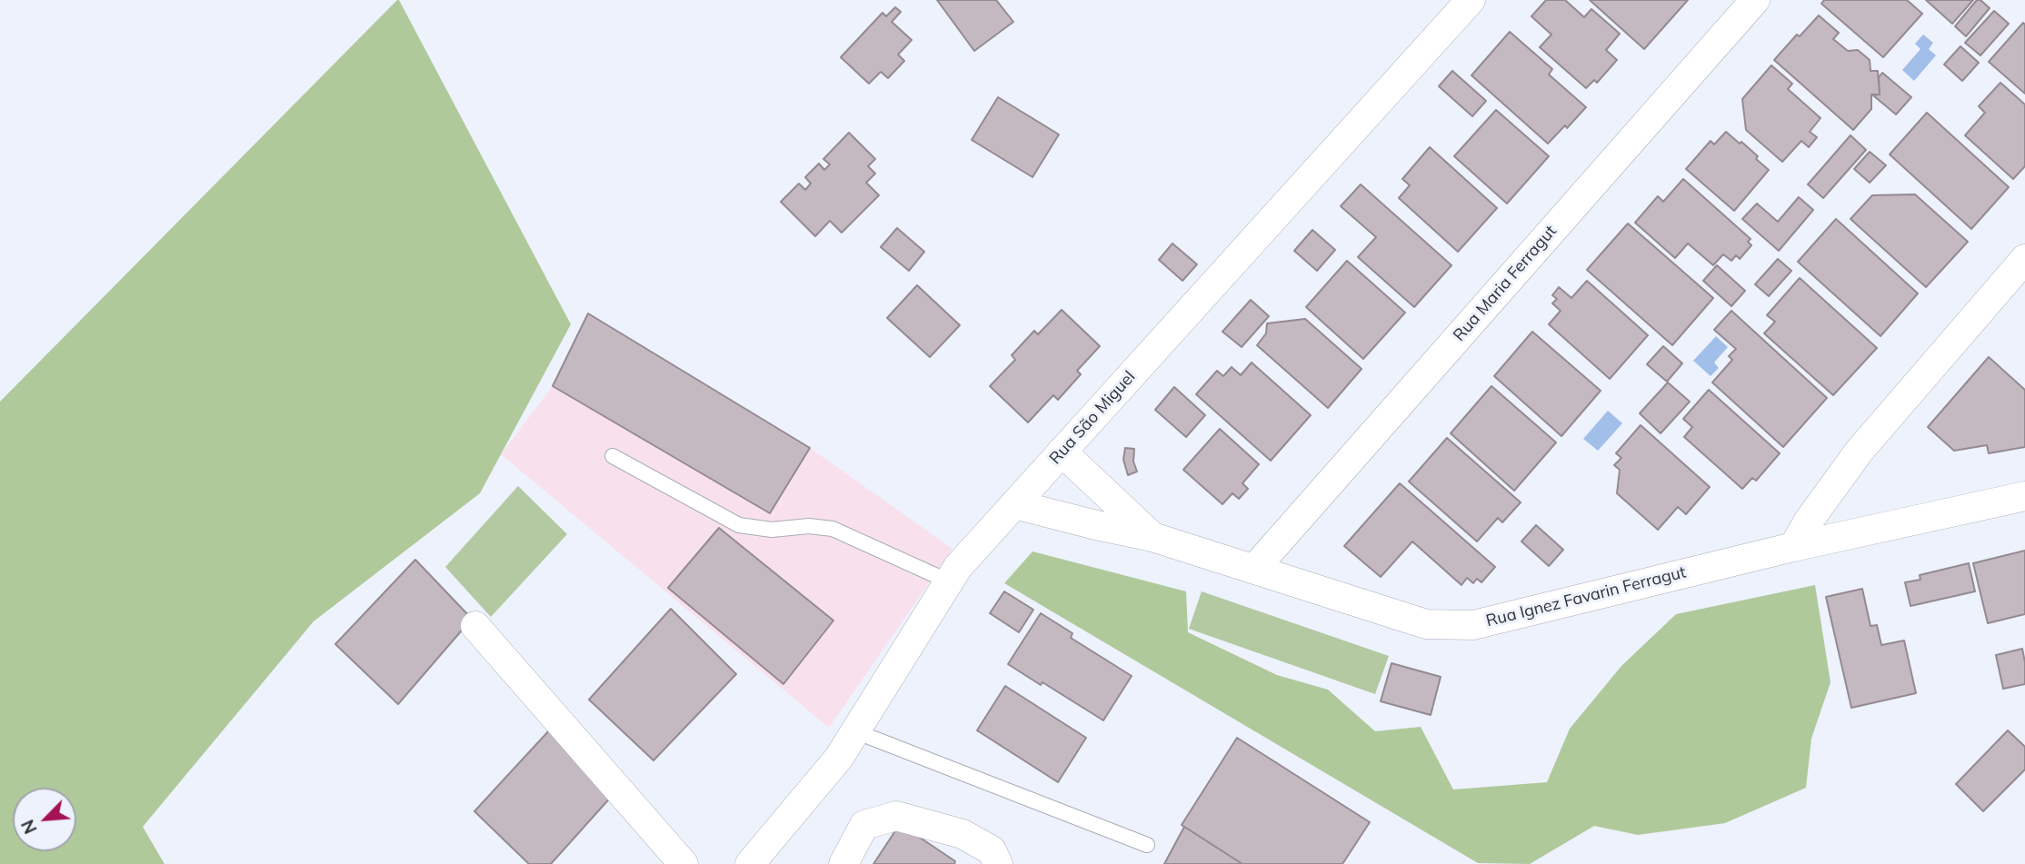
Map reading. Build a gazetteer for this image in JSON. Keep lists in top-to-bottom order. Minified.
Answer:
{"streets":{"street":["Rua Maria Ferragut","Rua São Miguel","Rua Ignez Favarin Ferragut"]},"crossings":[["Rua Maria Ferragut","Rua Ignez Favarin Ferragut"],["Rua São Miguel","Rua Ignez Favarin Ferragut"]],"north":"bottom left"}
